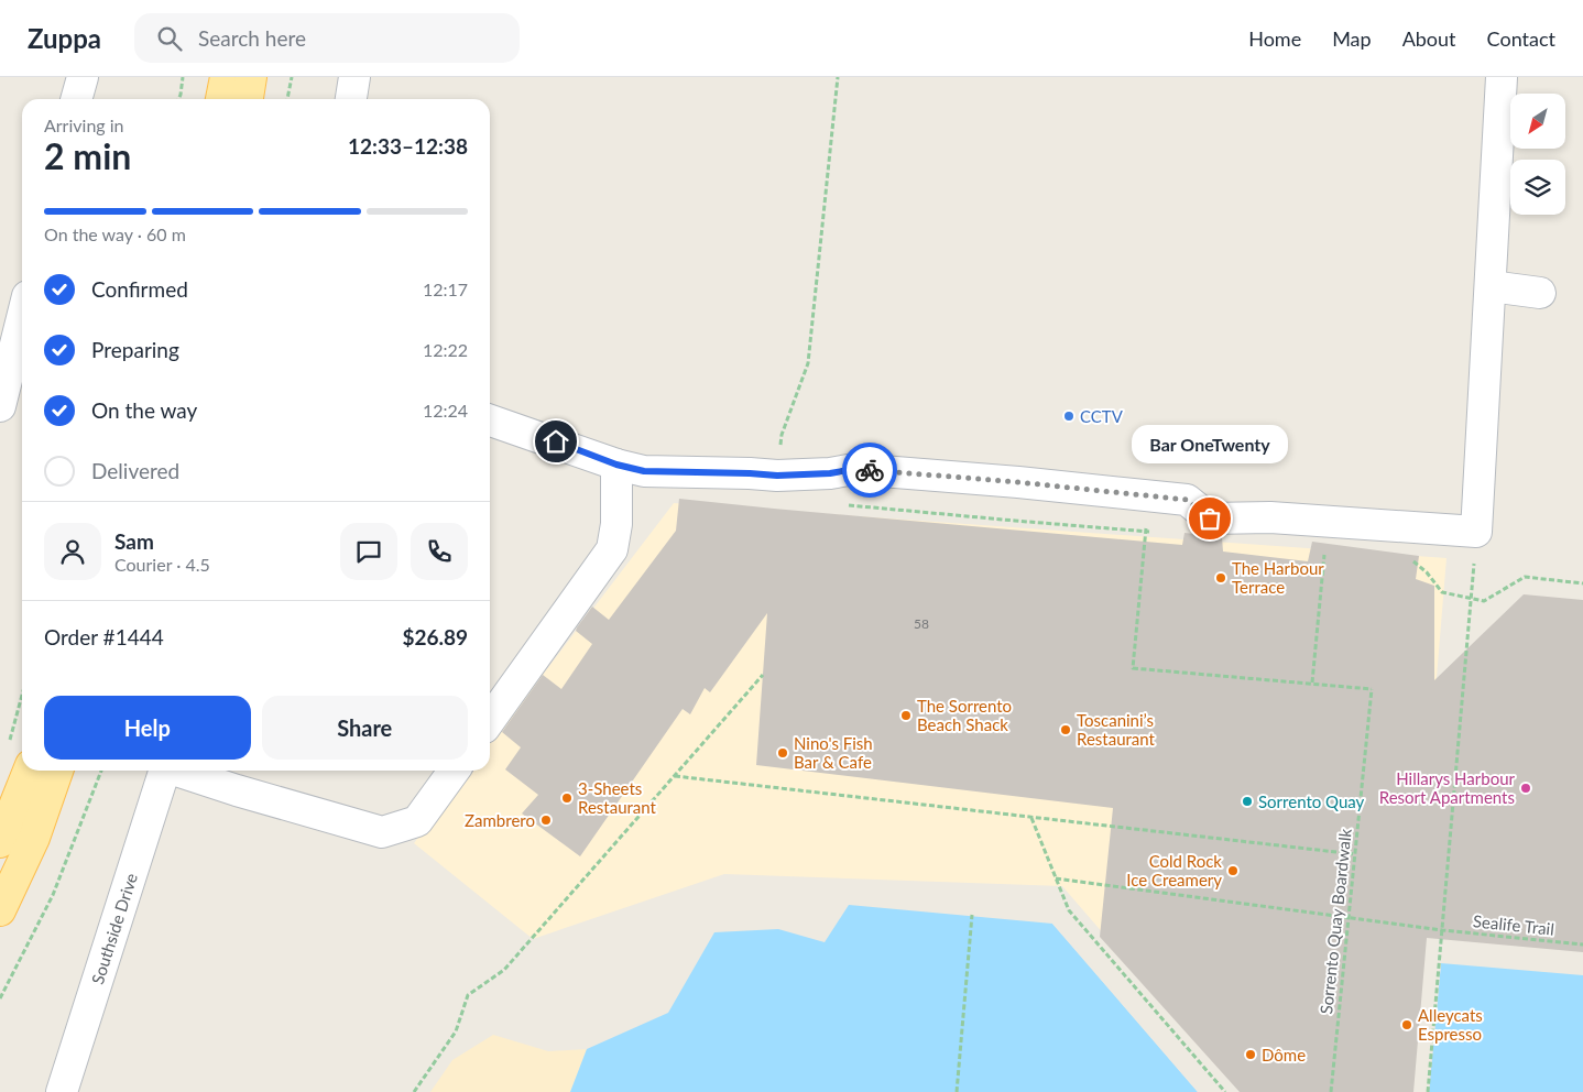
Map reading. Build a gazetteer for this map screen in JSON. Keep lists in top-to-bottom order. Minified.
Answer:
{"streets":{"street":["Southside Drive"],"path":["Sorrento Quay Boardwalk","Sealife Trail"]},"places":["CCTV","Bar OneTwenty","The Harbour Terrace","The Sorrento Beach Shack","Toscanini’s Restaurant","Nino's Fish Bar & Cafe","Hillarys Harbour Resort Apartments","3-Sheets Restaurant","Sorrento Quay","Zambrero","Cold Rock Ice Creamery","Alleycats Espresso","Dôme"],"house_numbers":["58"],"north":"bottom left","page":{"header":"Zuppa","search":"Search here","nav":["Home","Map","About","Contact"],"heading":["2 min","Arriving in","12:33–12:38"],"panel":["Sam","Courier · 4.5","Order #1444","$26.89"],"bar":"On the way · 60 m","list":[["Confirmed","12:17"],["Preparing","12:22"],["On the way","12:24"],"Delivered"],"bubble":"Bar OneTwenty","buttons":["Help","Share"]}}
